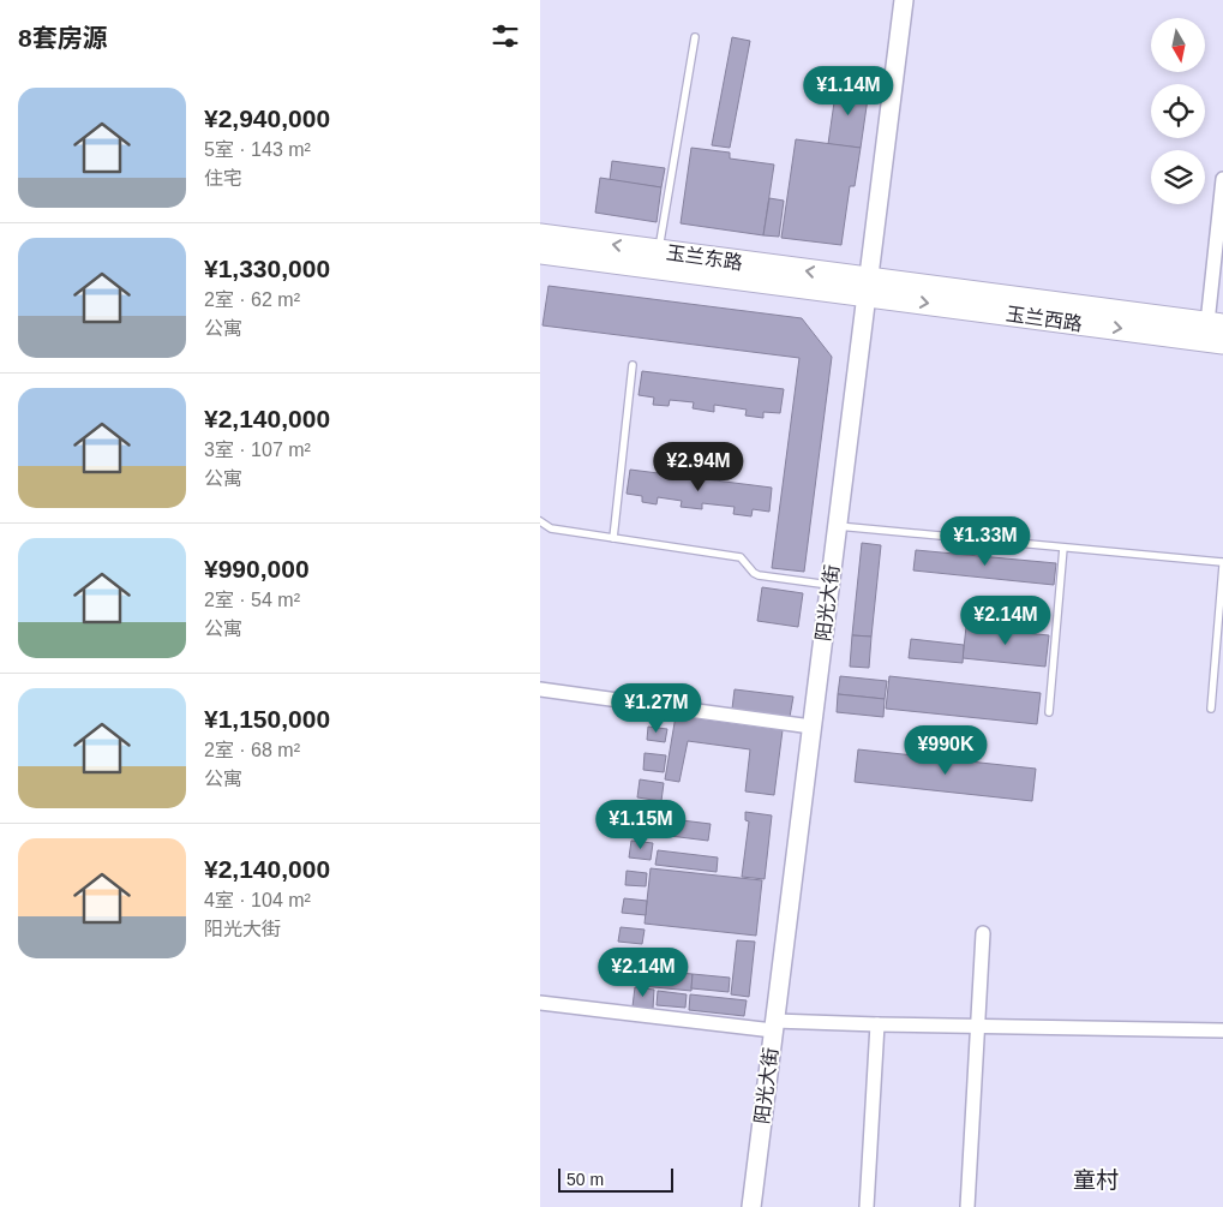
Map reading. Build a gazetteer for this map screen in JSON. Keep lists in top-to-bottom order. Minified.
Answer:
{"streets":{"highway":["玉兰东路","玉兰西路"],"street":["阳光大街"]},"crossings":[["玉兰东路","玉兰西路"],["玉兰东路","阳光大街"],["玉兰西路","阳光大街"]],"districts":["童村"],"scale_bar":"50 m","north":"bottom","page":{"heading":"8套房源","price":["¥1.14M","¥2.94M","¥1.33M","¥2.14M","¥1.27M","¥990K","¥1.15M","¥2.14M"],"list":[{"name":"¥2,940,000","note":"5室 · 143 m² · 住宅"},{"name":"¥1,330,000","note":"2室 · 62 m² · 公寓"},{"name":"¥2,140,000","note":"3室 · 107 m² · 公寓"},{"name":"¥990,000","note":"2室 · 54 m² · 公寓"},{"name":"¥1,150,000","note":"2室 · 68 m² · 公寓"},{"name":"¥2,140,000","note":"4室 · 104 m² · 阳光大街"}],"scale":"50 m"}}
